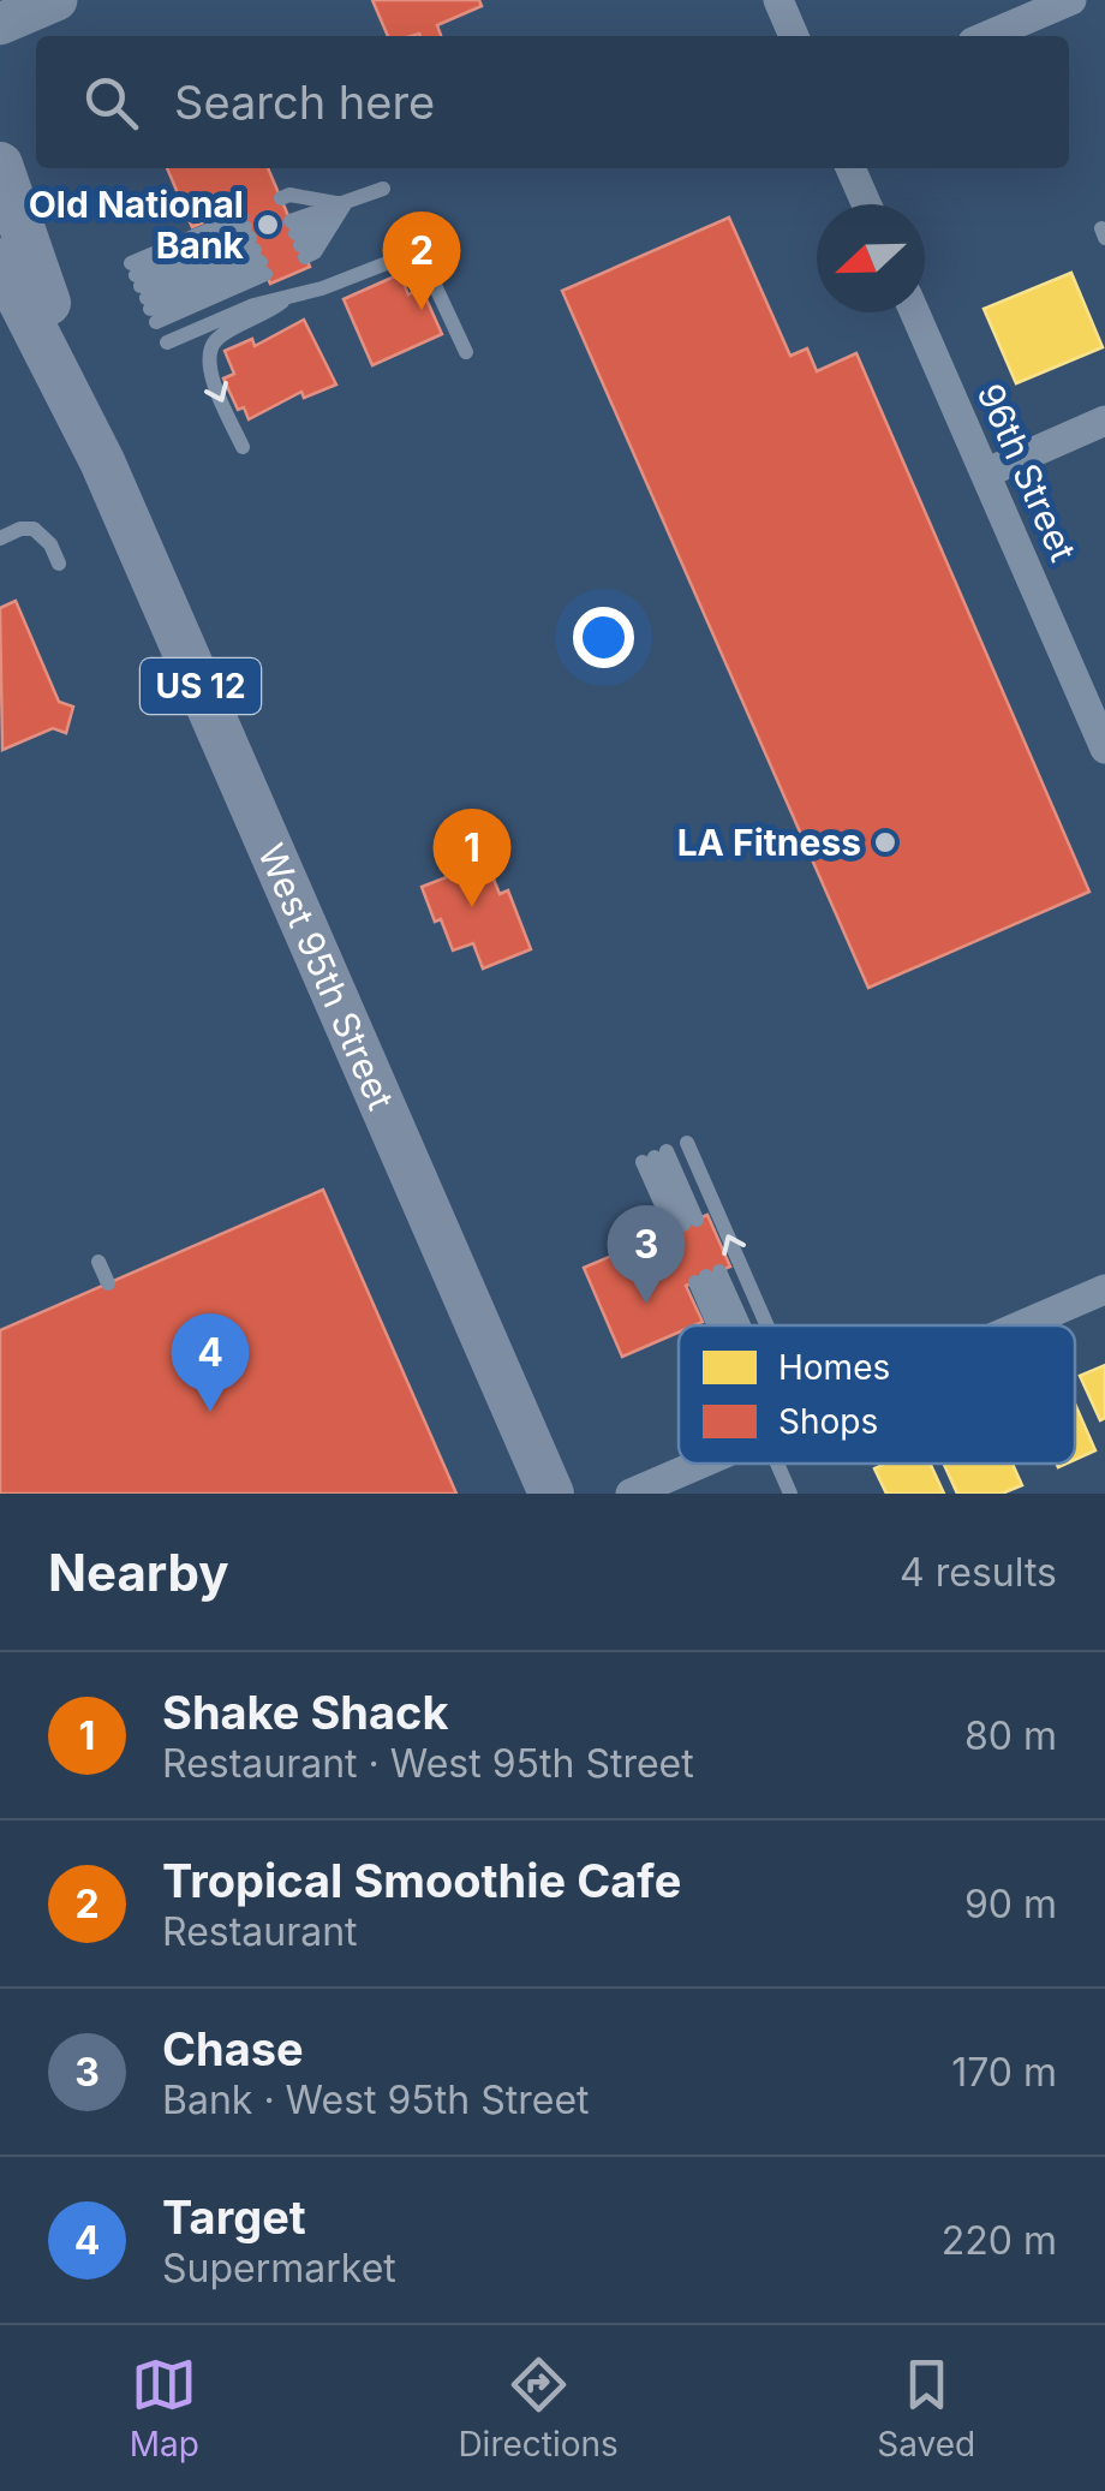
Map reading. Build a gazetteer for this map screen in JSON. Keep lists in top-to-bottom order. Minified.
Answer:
{"streets":{"main road":["US 12","West 95th Street"],"street":["96th Street"]},"places":["Old National Bank","LA Fitness"],"legend":["Homes","Shops"],"north":"left","page":{"search":"Search here","pins":["2","1","3","4"],"heading":["Nearby","4 results"],"list":[{"mark":"1","name":"Shake Shack","note":"Restaurant · West 95th Street","value":"80 m"},{"mark":"2","name":"Tropical Smoothie Cafe","note":"Restaurant","value":"90 m"},{"mark":"3","name":"Chase","note":"Bank · West 95th Street","value":"170 m"},{"mark":"4","name":"Target","note":"Supermarket","value":"220 m"}],"nav":["Map","Directions","Saved"]}}
